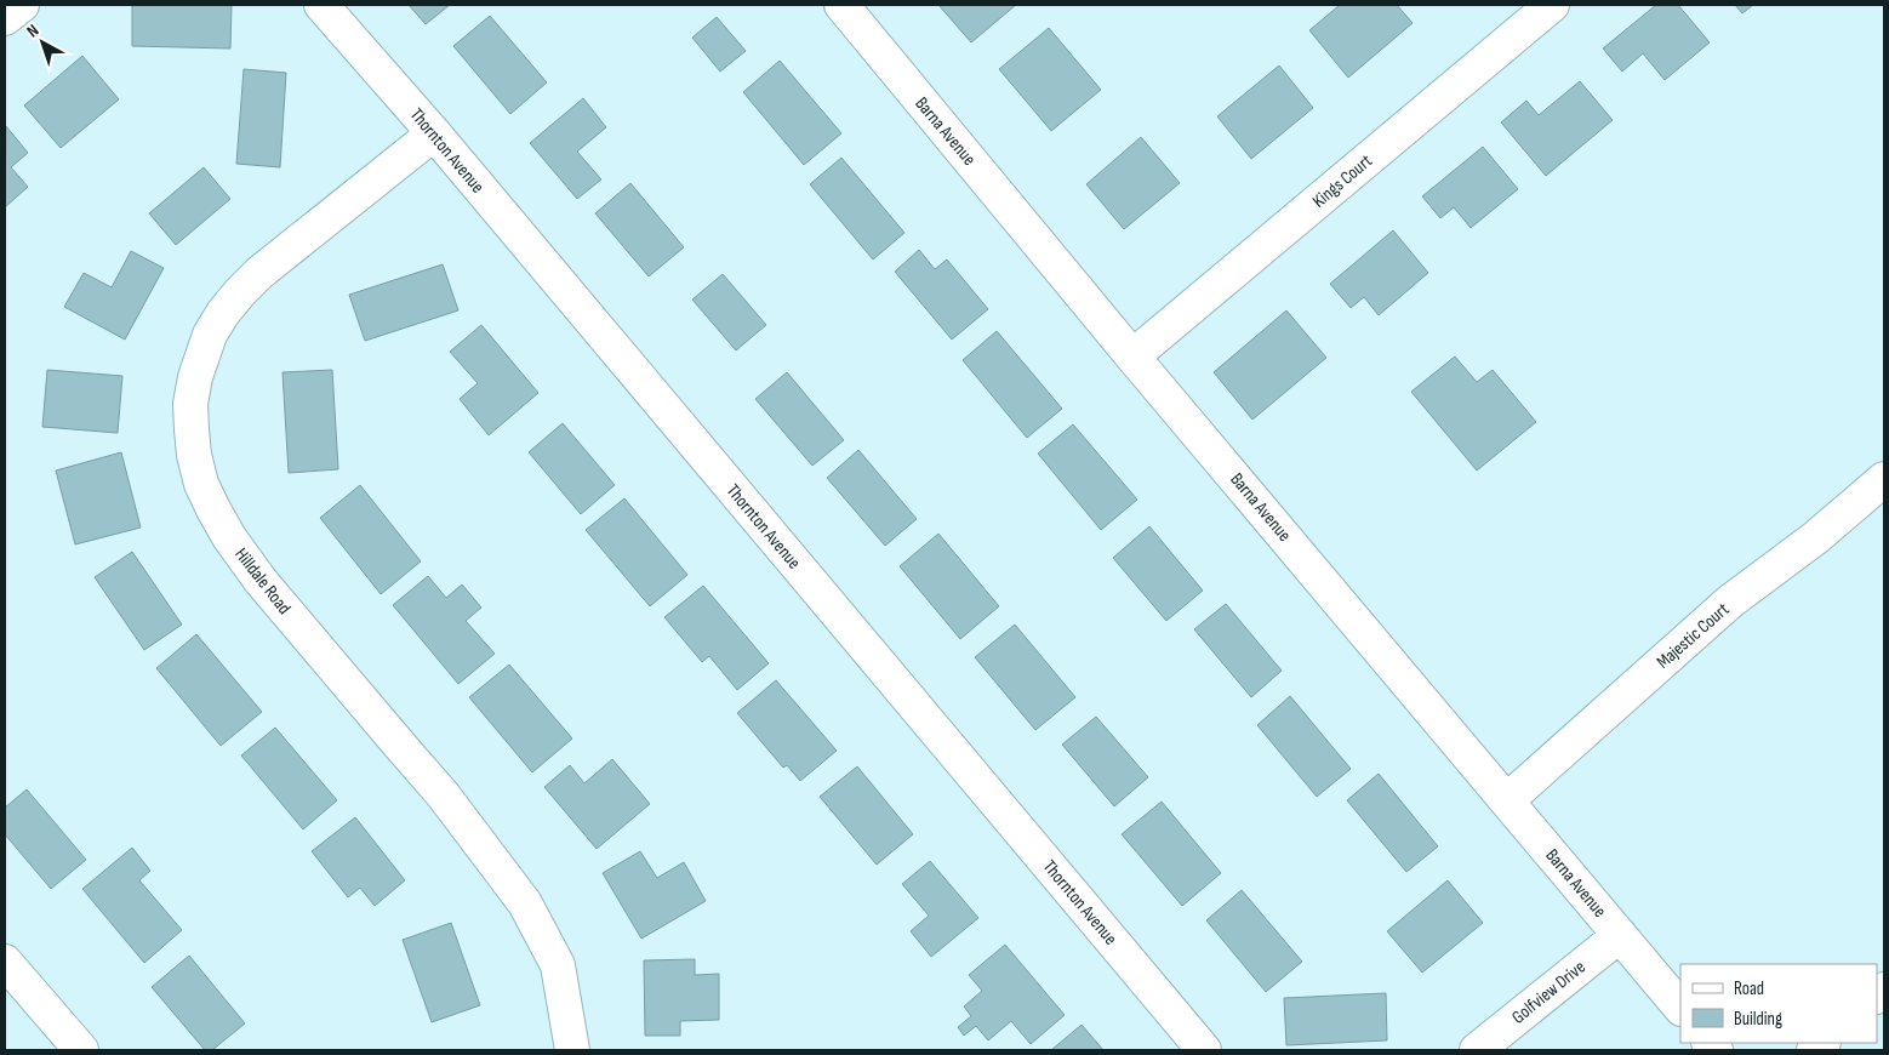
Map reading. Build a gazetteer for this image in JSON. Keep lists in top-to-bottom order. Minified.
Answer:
{"streets":{"street":["Barna Avenue","Thornton Avenue","Kings Court","Hilldale Road","Majestic Court","Golfview Drive"]},"crossings":[["Barna Avenue","Kings Court"],["Barna Avenue","Majestic Court"],["Barna Avenue","Golfview Drive"],["Thornton Avenue","Hilldale Road"]],"legend":["Road","Building"],"north":"top left"}
